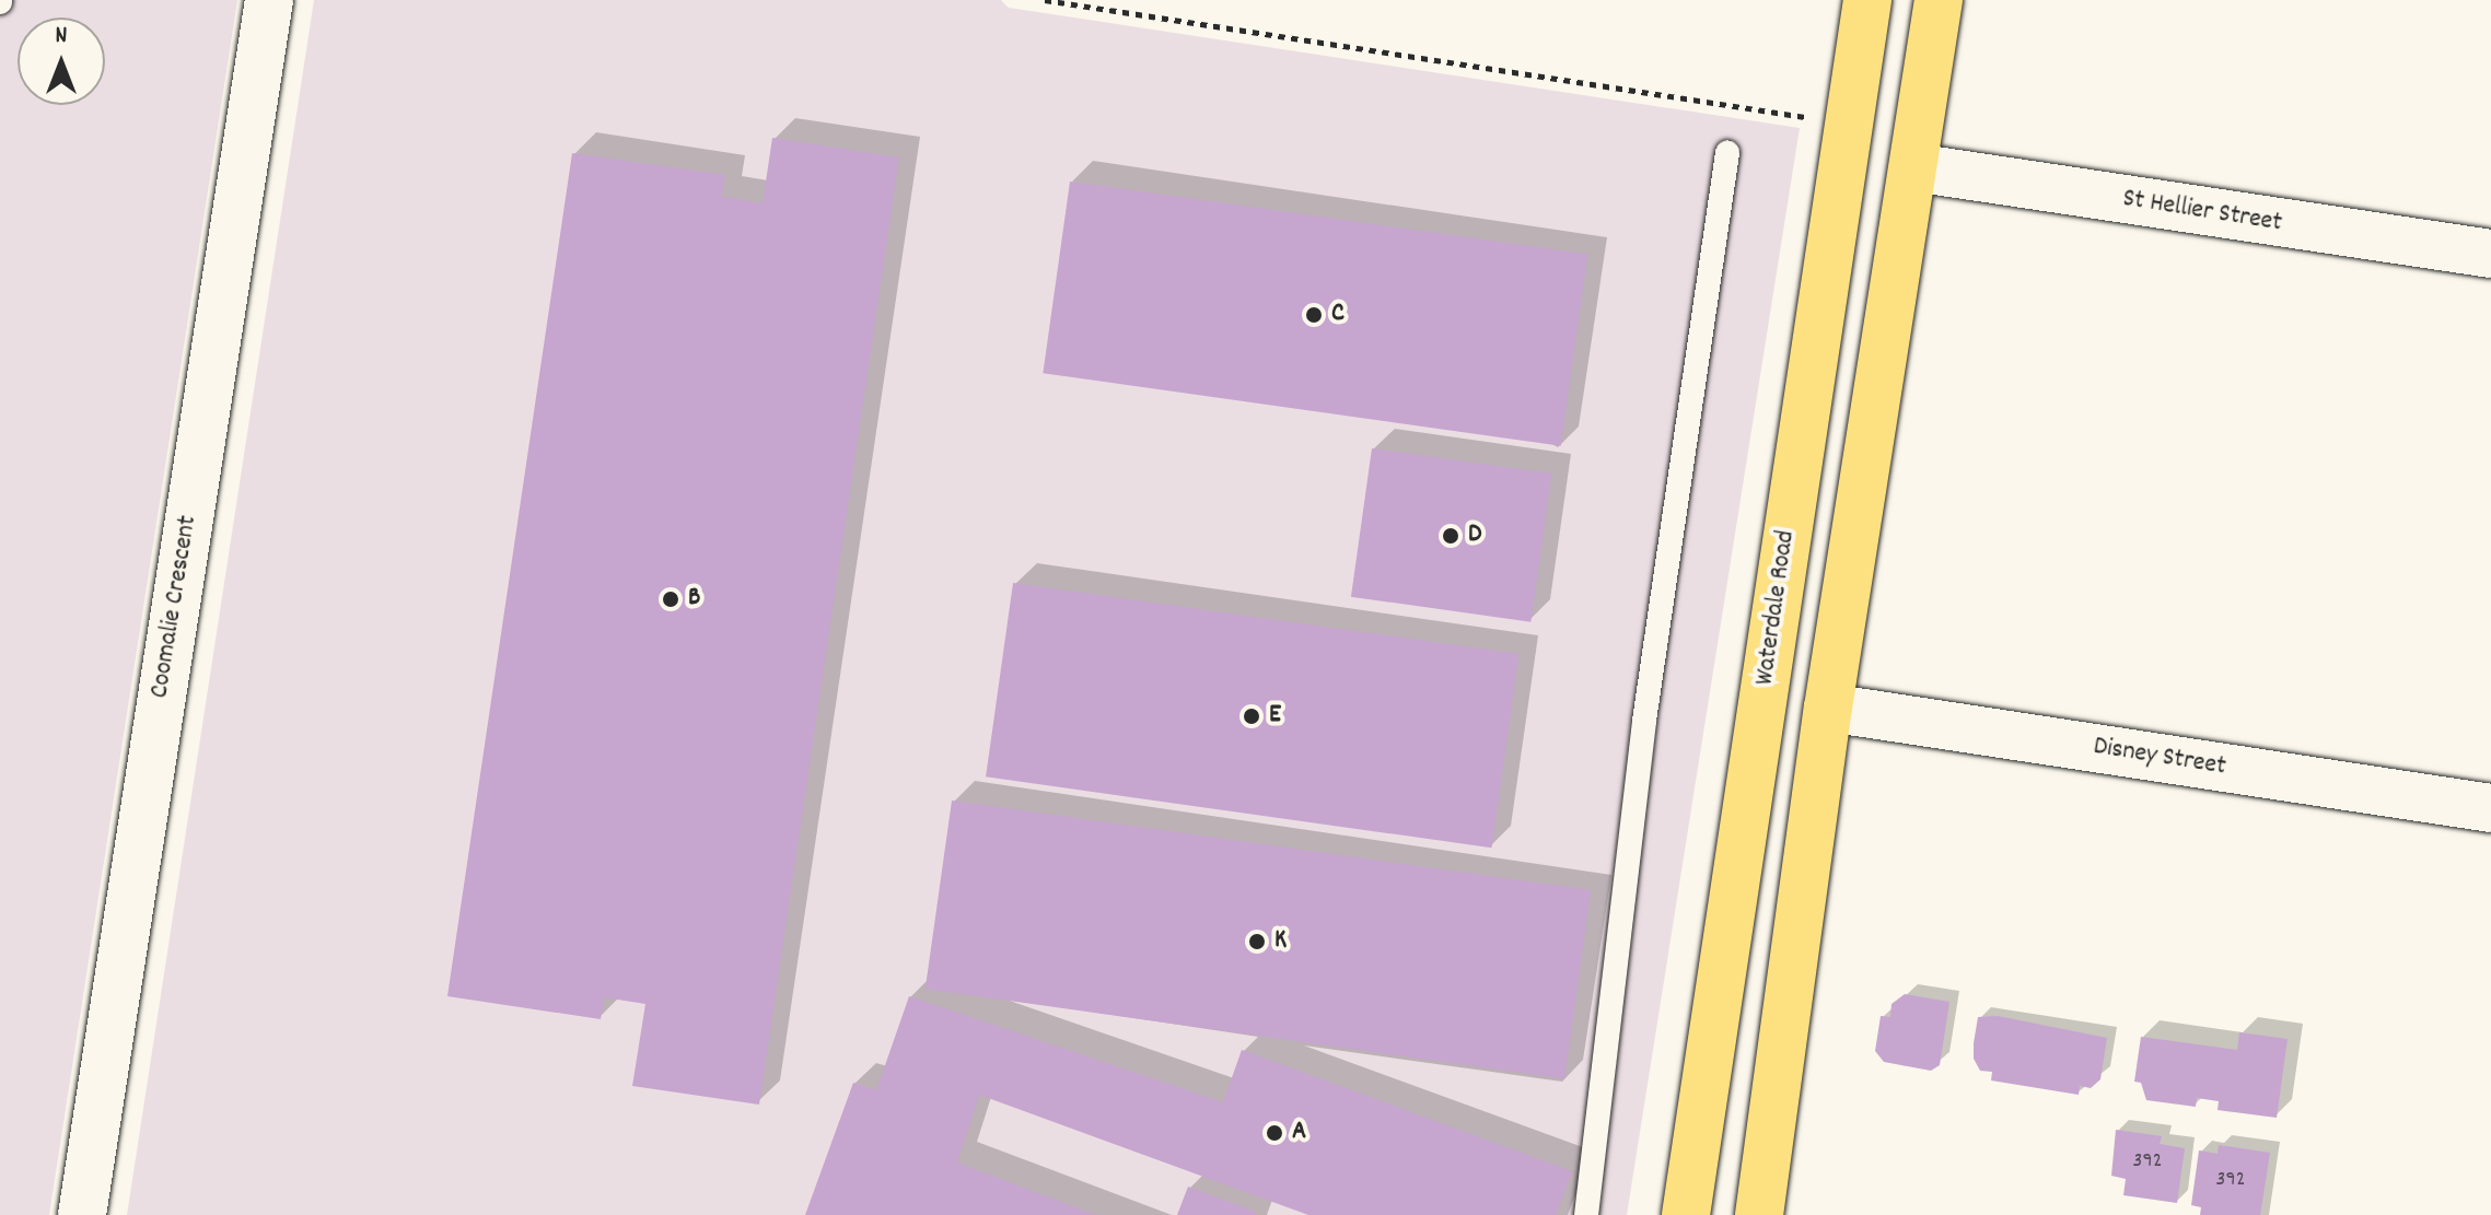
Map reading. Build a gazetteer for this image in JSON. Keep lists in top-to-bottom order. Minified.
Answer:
{"streets":{"main road":["Waterdale Road"],"street":["St Hellier Street","Coomalie Crescent","Disney Street"]},"places":["C","D","B","E","K","A"],"house_numbers":["392","392"],"north":"top"}
